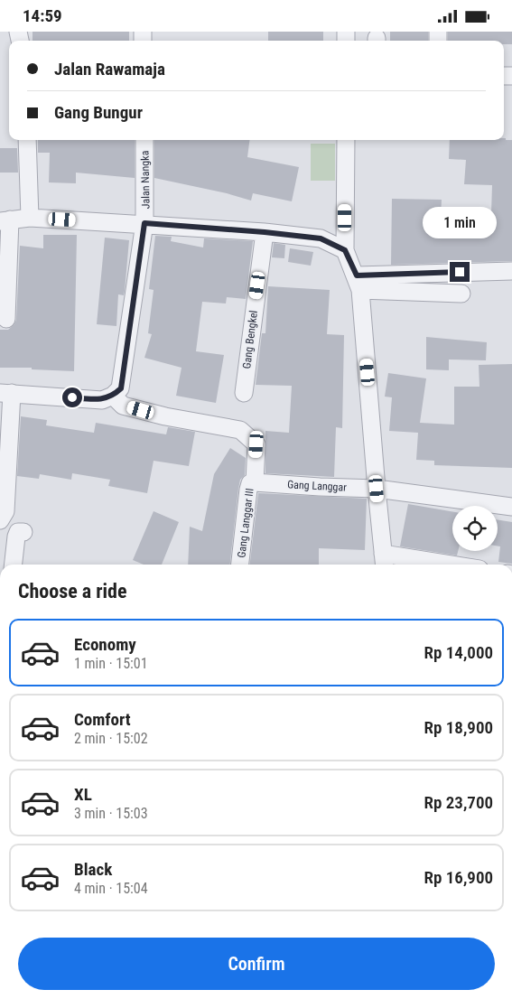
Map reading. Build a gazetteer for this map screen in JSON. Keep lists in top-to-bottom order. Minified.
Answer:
{"streets":{"street":["Jalan Nangka","Gang Bengkel","Gang Langgar","Gang Langgar III"]},"crossings":[["Jalan Nangka","Gang Langgar III"],["Gang Langgar","Gang Langgar III"]],"page":{"status":"14:59","banner":["Jalan Rawamaja","Gang Bungur"],"bubble":"1 min","heading":"Choose a ride","list":[{"name":"Economy","note":"1 min · 15:01","value":"Rp 14,000"},{"name":"Comfort","note":"2 min · 15:02","value":"Rp 18,900"},{"name":"XL","note":"3 min · 15:03","value":"Rp 23,700"},{"name":"Black","note":"4 min · 15:04","value":"Rp 16,900"}],"buttons":"Confirm"}}
